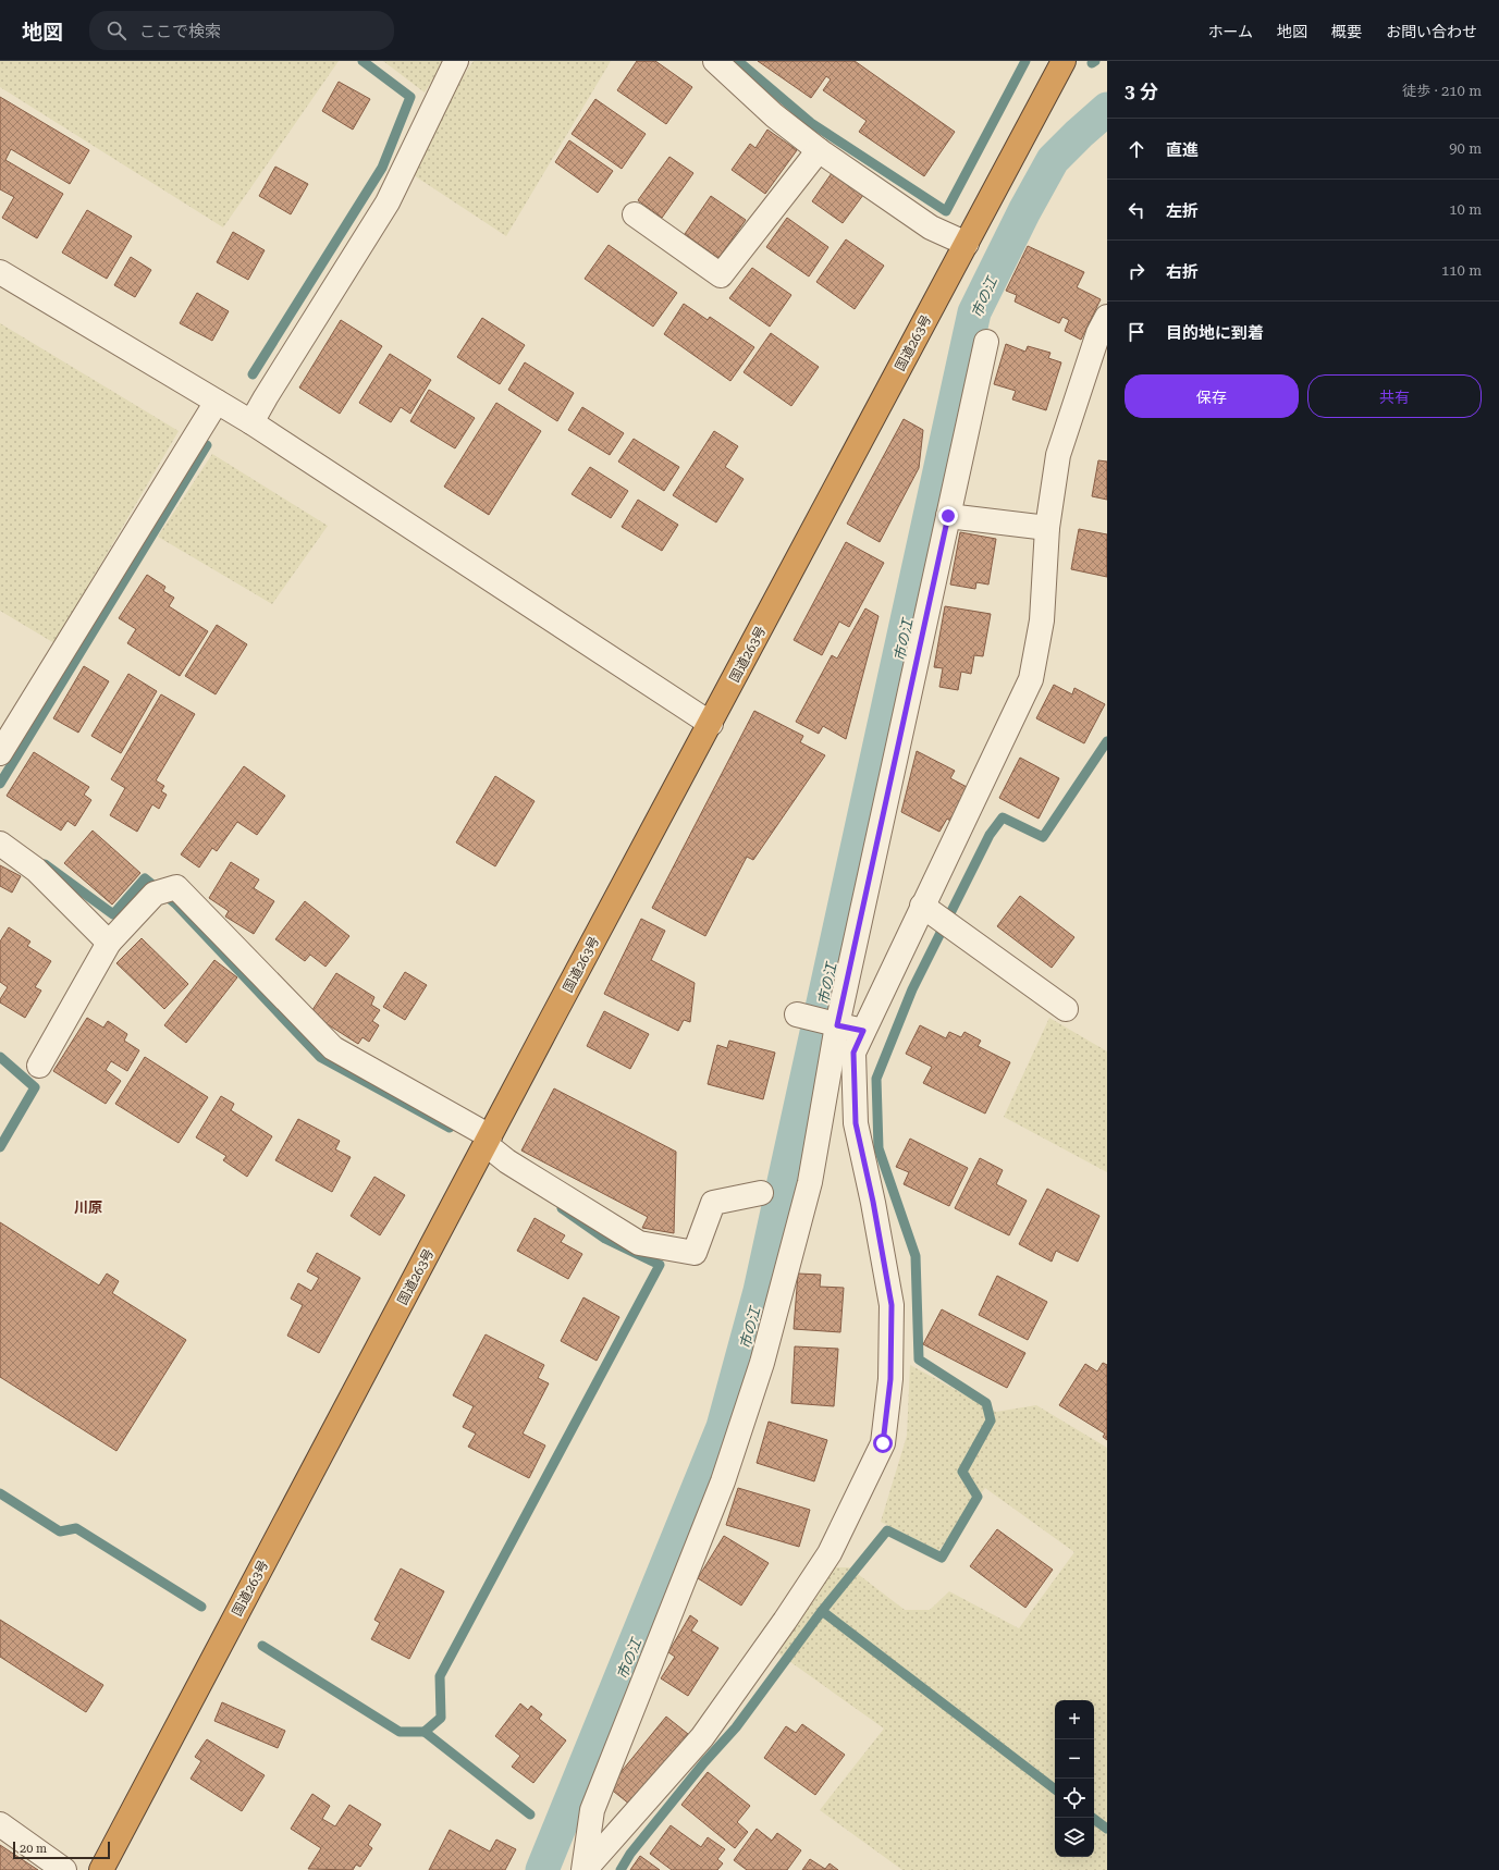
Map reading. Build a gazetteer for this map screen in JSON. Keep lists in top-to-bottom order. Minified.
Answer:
{"streets":{"highway":["国道263号"]},"districts":["川原"],"water":["市の江"],"scale_bar":"20 m","page":{"header":"地図","search":"ここで検索","nav":["ホーム","地図","概要","お問い合わせ"],"heading":["3 分","徒歩 · 210 m"],"list":[["直進","90 m"],["左折","10 m"],["右折","110 m"],"目的地に到着"],"buttons":["保存","共有"],"map_buttons":["+","−"],"scale":"20 m"}}
